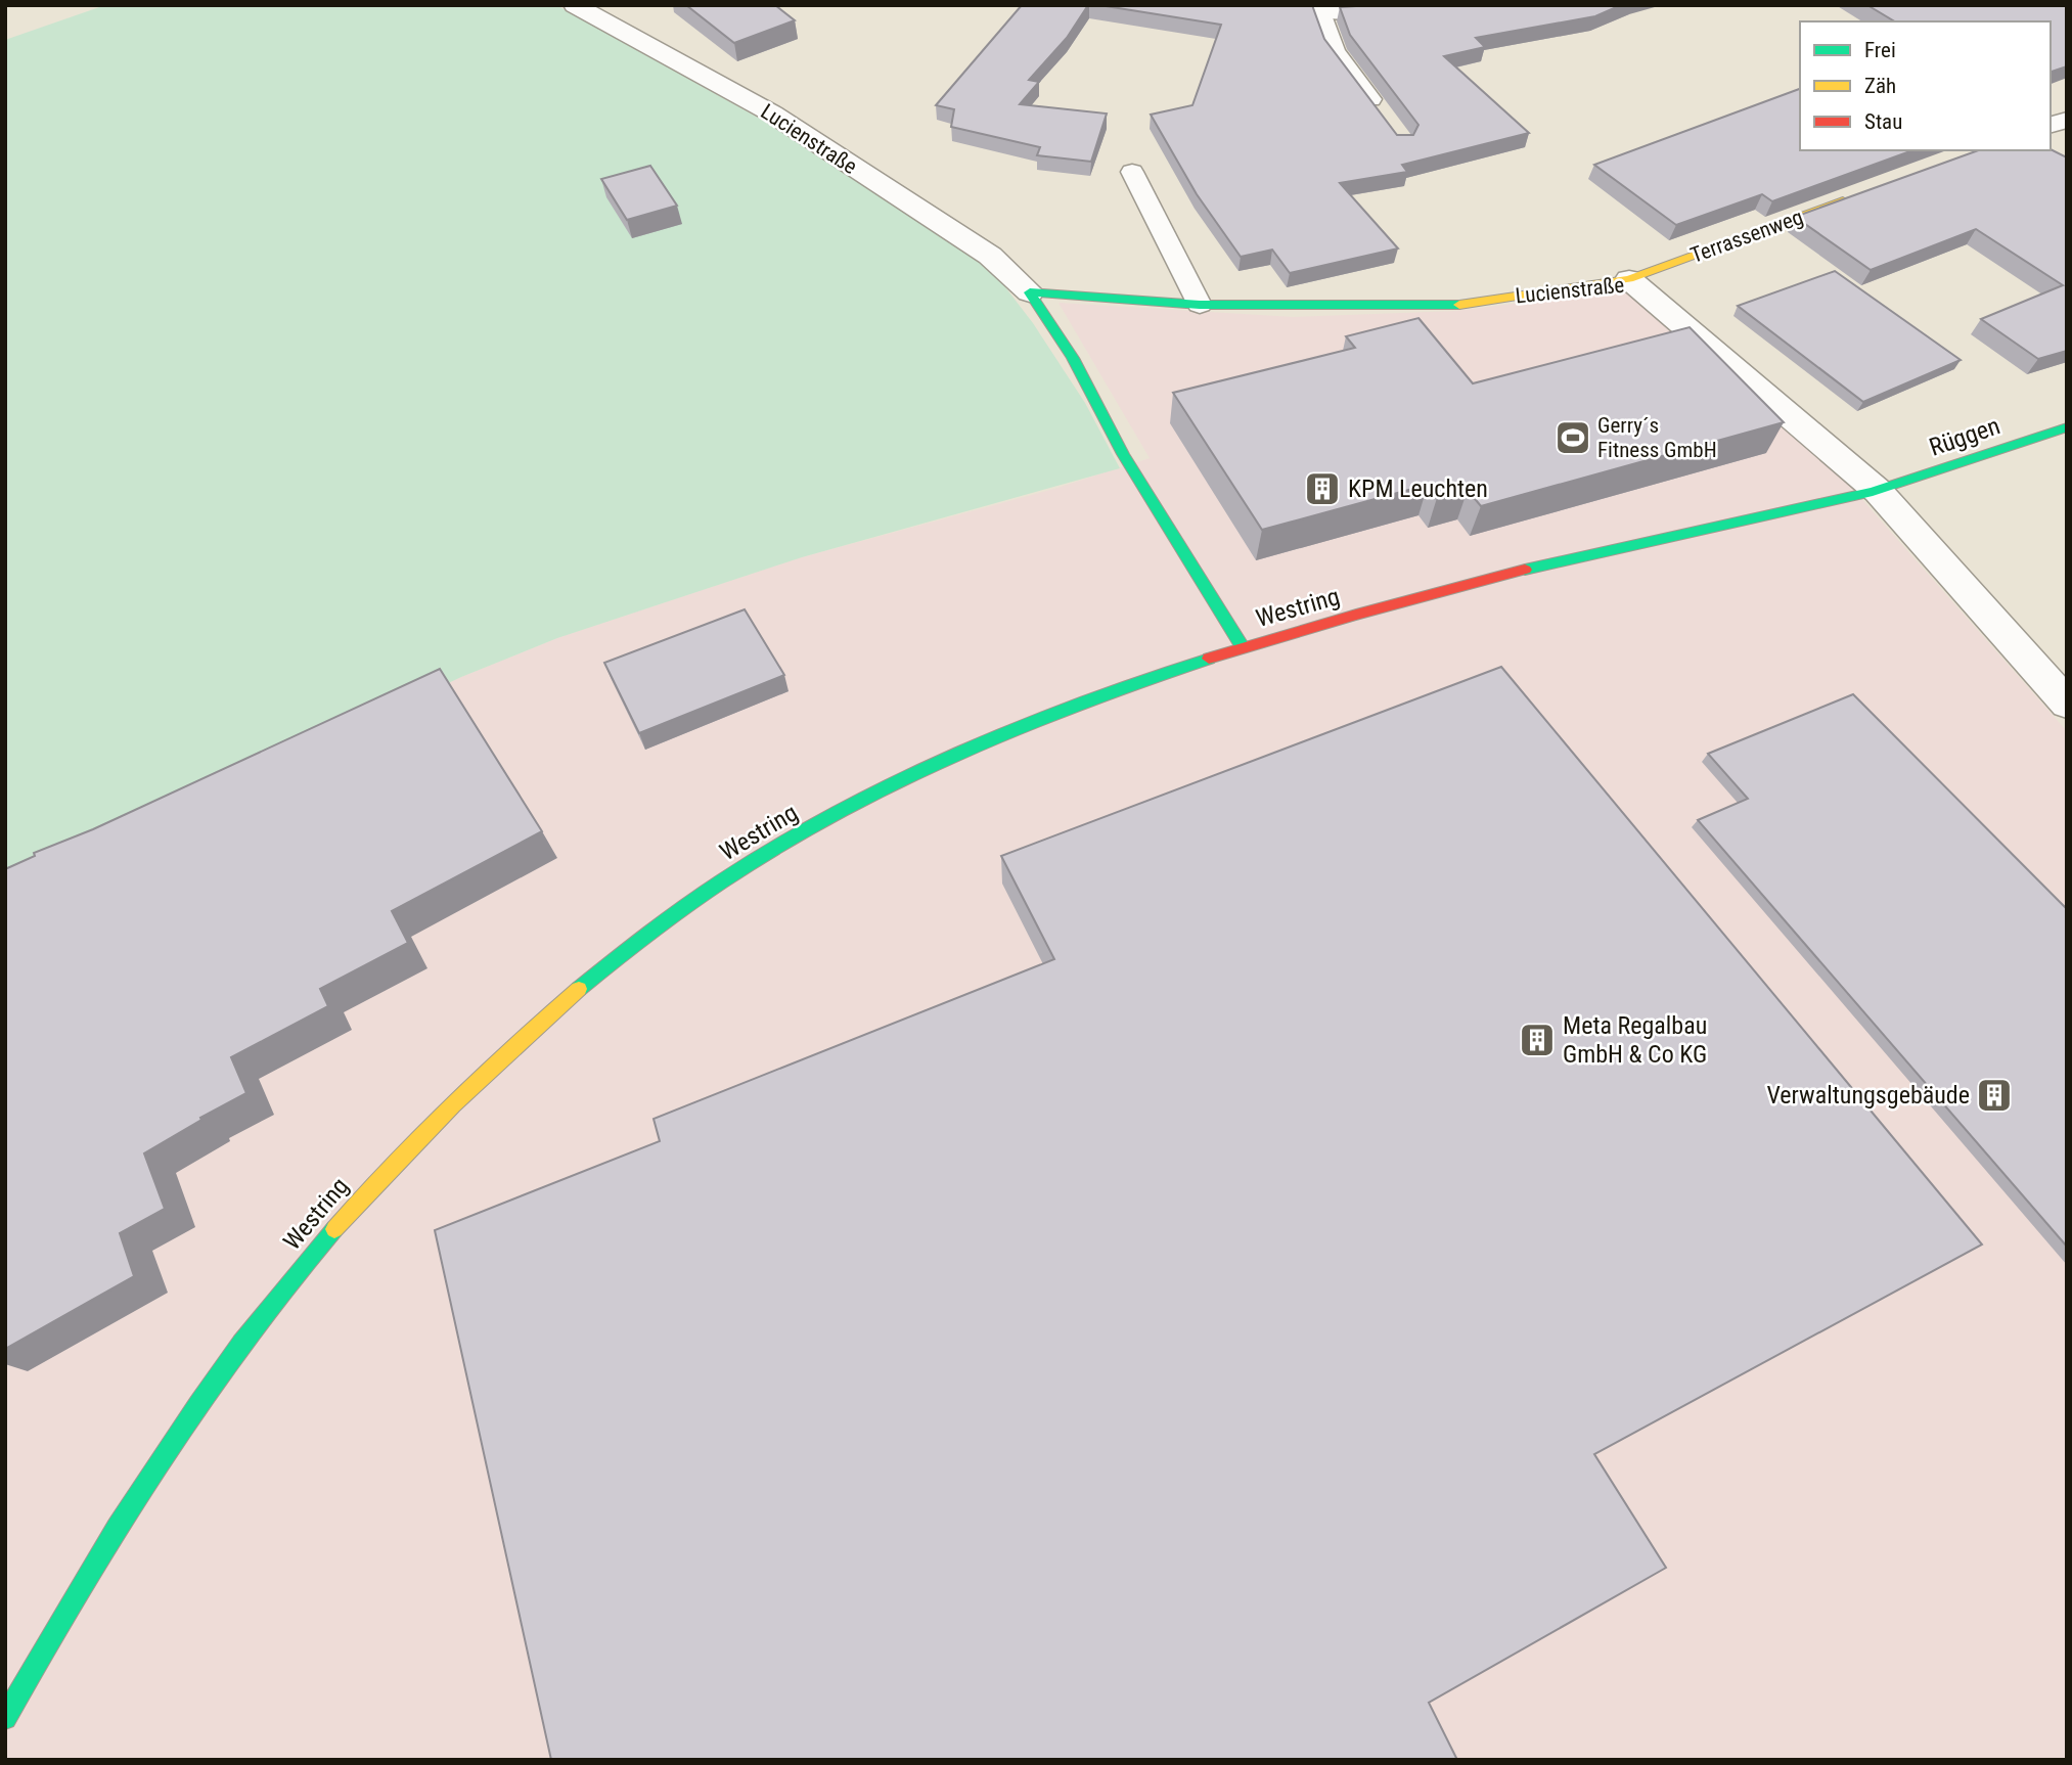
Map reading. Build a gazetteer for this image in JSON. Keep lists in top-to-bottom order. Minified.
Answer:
{"streets":{"street":["Lucienstraße","Terrassenweg","Rüggen","Westring"]},"crossings":[["Lucienstraße","Terrassenweg"],["Lucienstraße","Rüggen"],["Lucienstraße","Westring"],["Rüggen","Westring"]],"places":{"sports":["Gerry´s Fitness GmbH"],"building":["KPM Leuchten","Meta Regalbau GmbH & Co KG","Verwaltungsgebäude"]},"legend":["Frei","Zäh","Stau"]}
